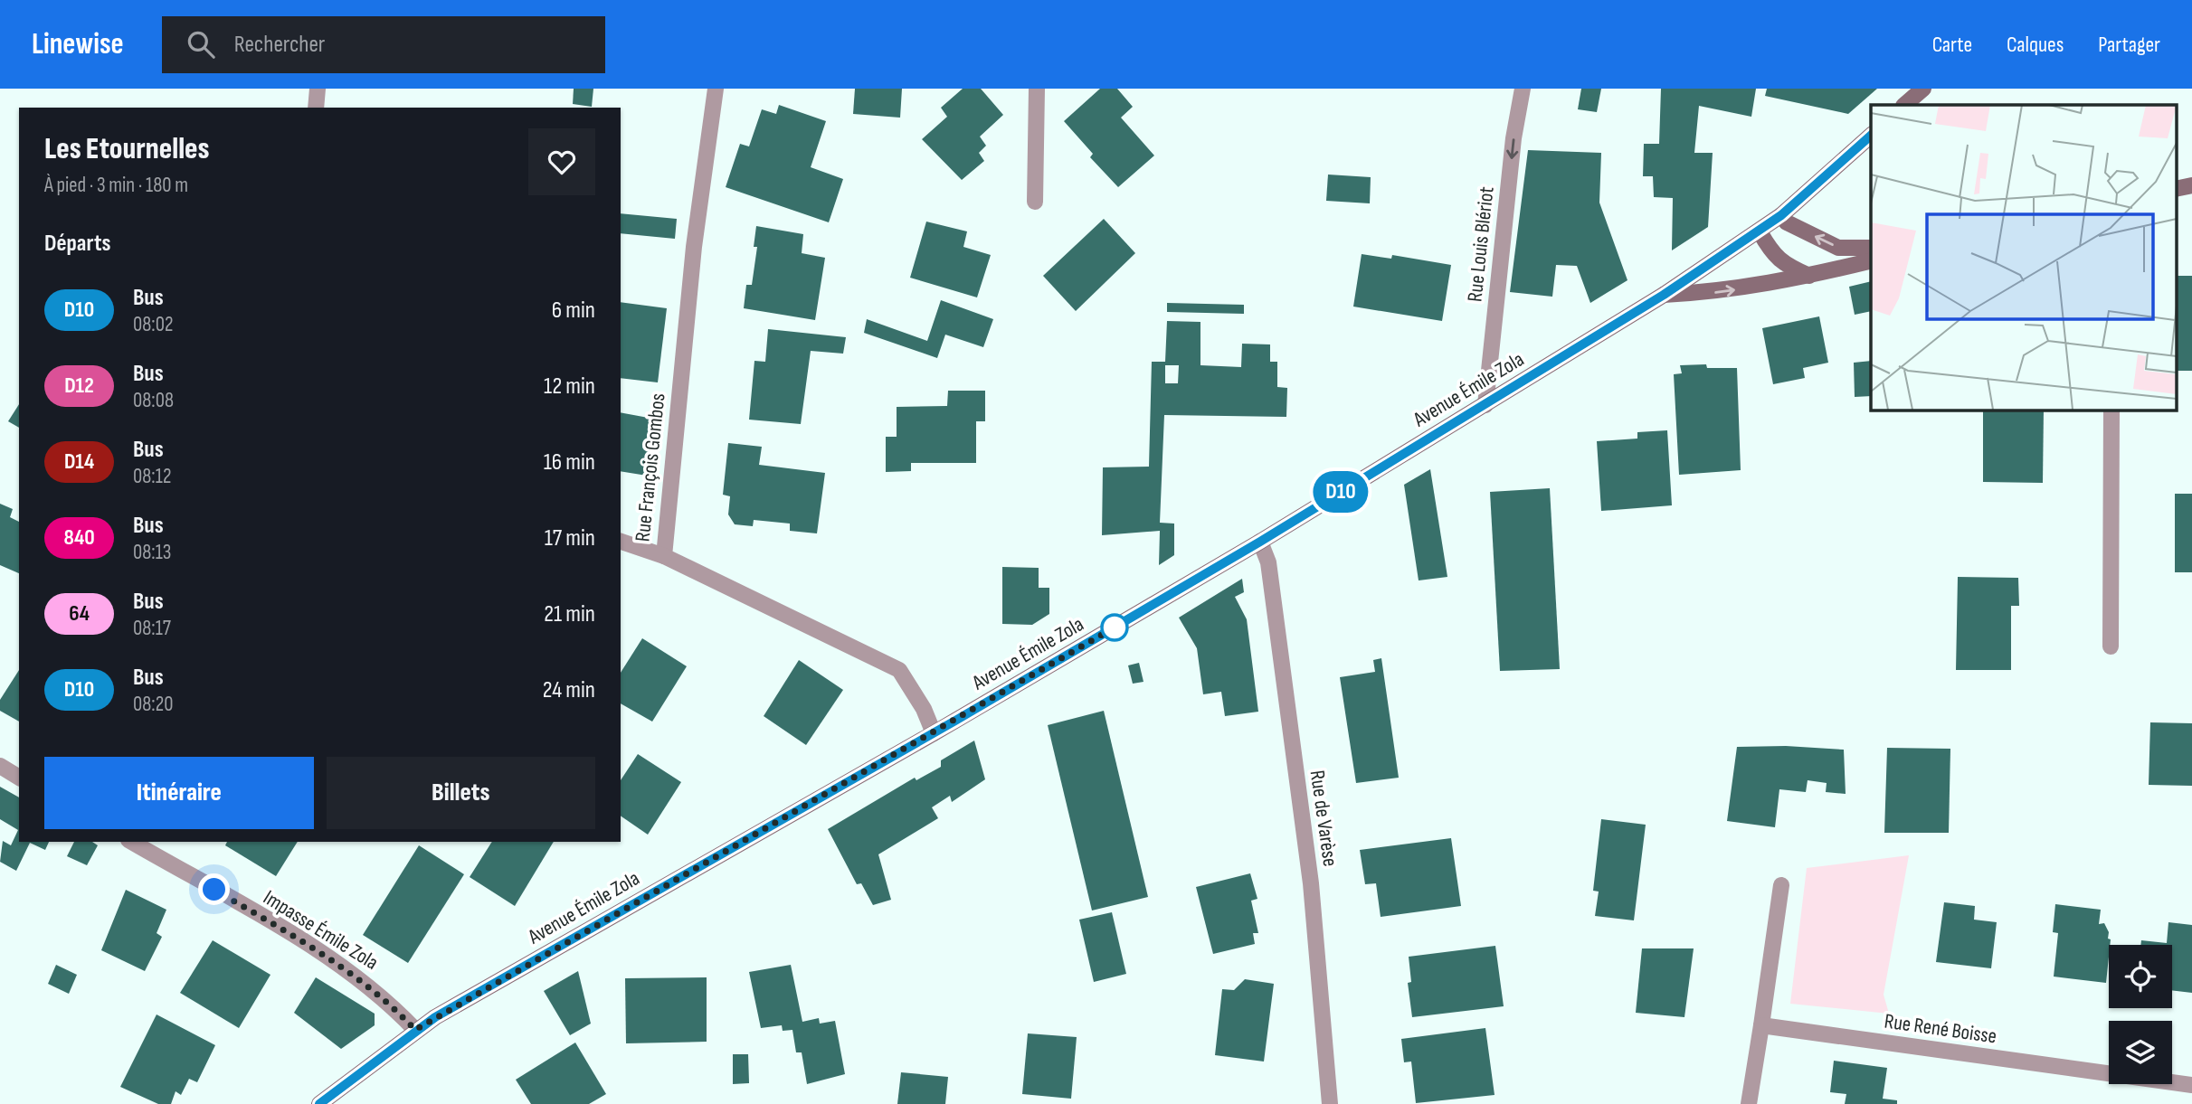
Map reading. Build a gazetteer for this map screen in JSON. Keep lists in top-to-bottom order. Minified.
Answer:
{"streets":{"main road":["Avenue Émile Zola"],"street":["Rue Louis Blériot","Rue François Gombos","Rue de Varèse","Impasse Émile Zola","Rue René Boisse"]},"crossings":[["Rue Louis Blériot","Avenue Émile Zola"],["Avenue Émile Zola","Rue François Gombos"],["Avenue Émile Zola","Rue de Varèse"],["Avenue Émile Zola","Impasse Émile Zola"]],"one_way":["Rue Louis Blériot"],"lines":["bus line D10"],"page":{"header":"Linewise","search":"Rechercher","nav":["Carte","Calques","Partager"],"on_map":"D10","heading":[["Les Etournelles","À pied · 3 min · 180 m"],"Départs"],"list":[{"mark":"D10","name":"Bus","note":"08:02","value":"6 min"},{"mark":"D12","name":"Bus","note":"08:08","value":"12 min"},{"mark":"D14","name":"Bus","note":"08:12","value":"16 min"},{"mark":"840","name":"Bus","note":"08:13","value":"17 min"},{"mark":"64","name":"Bus","note":"08:17","value":"21 min"},{"mark":"D10","name":"Bus","note":"08:20","value":"24 min"}],"buttons":["Itinéraire","Billets"]}}
